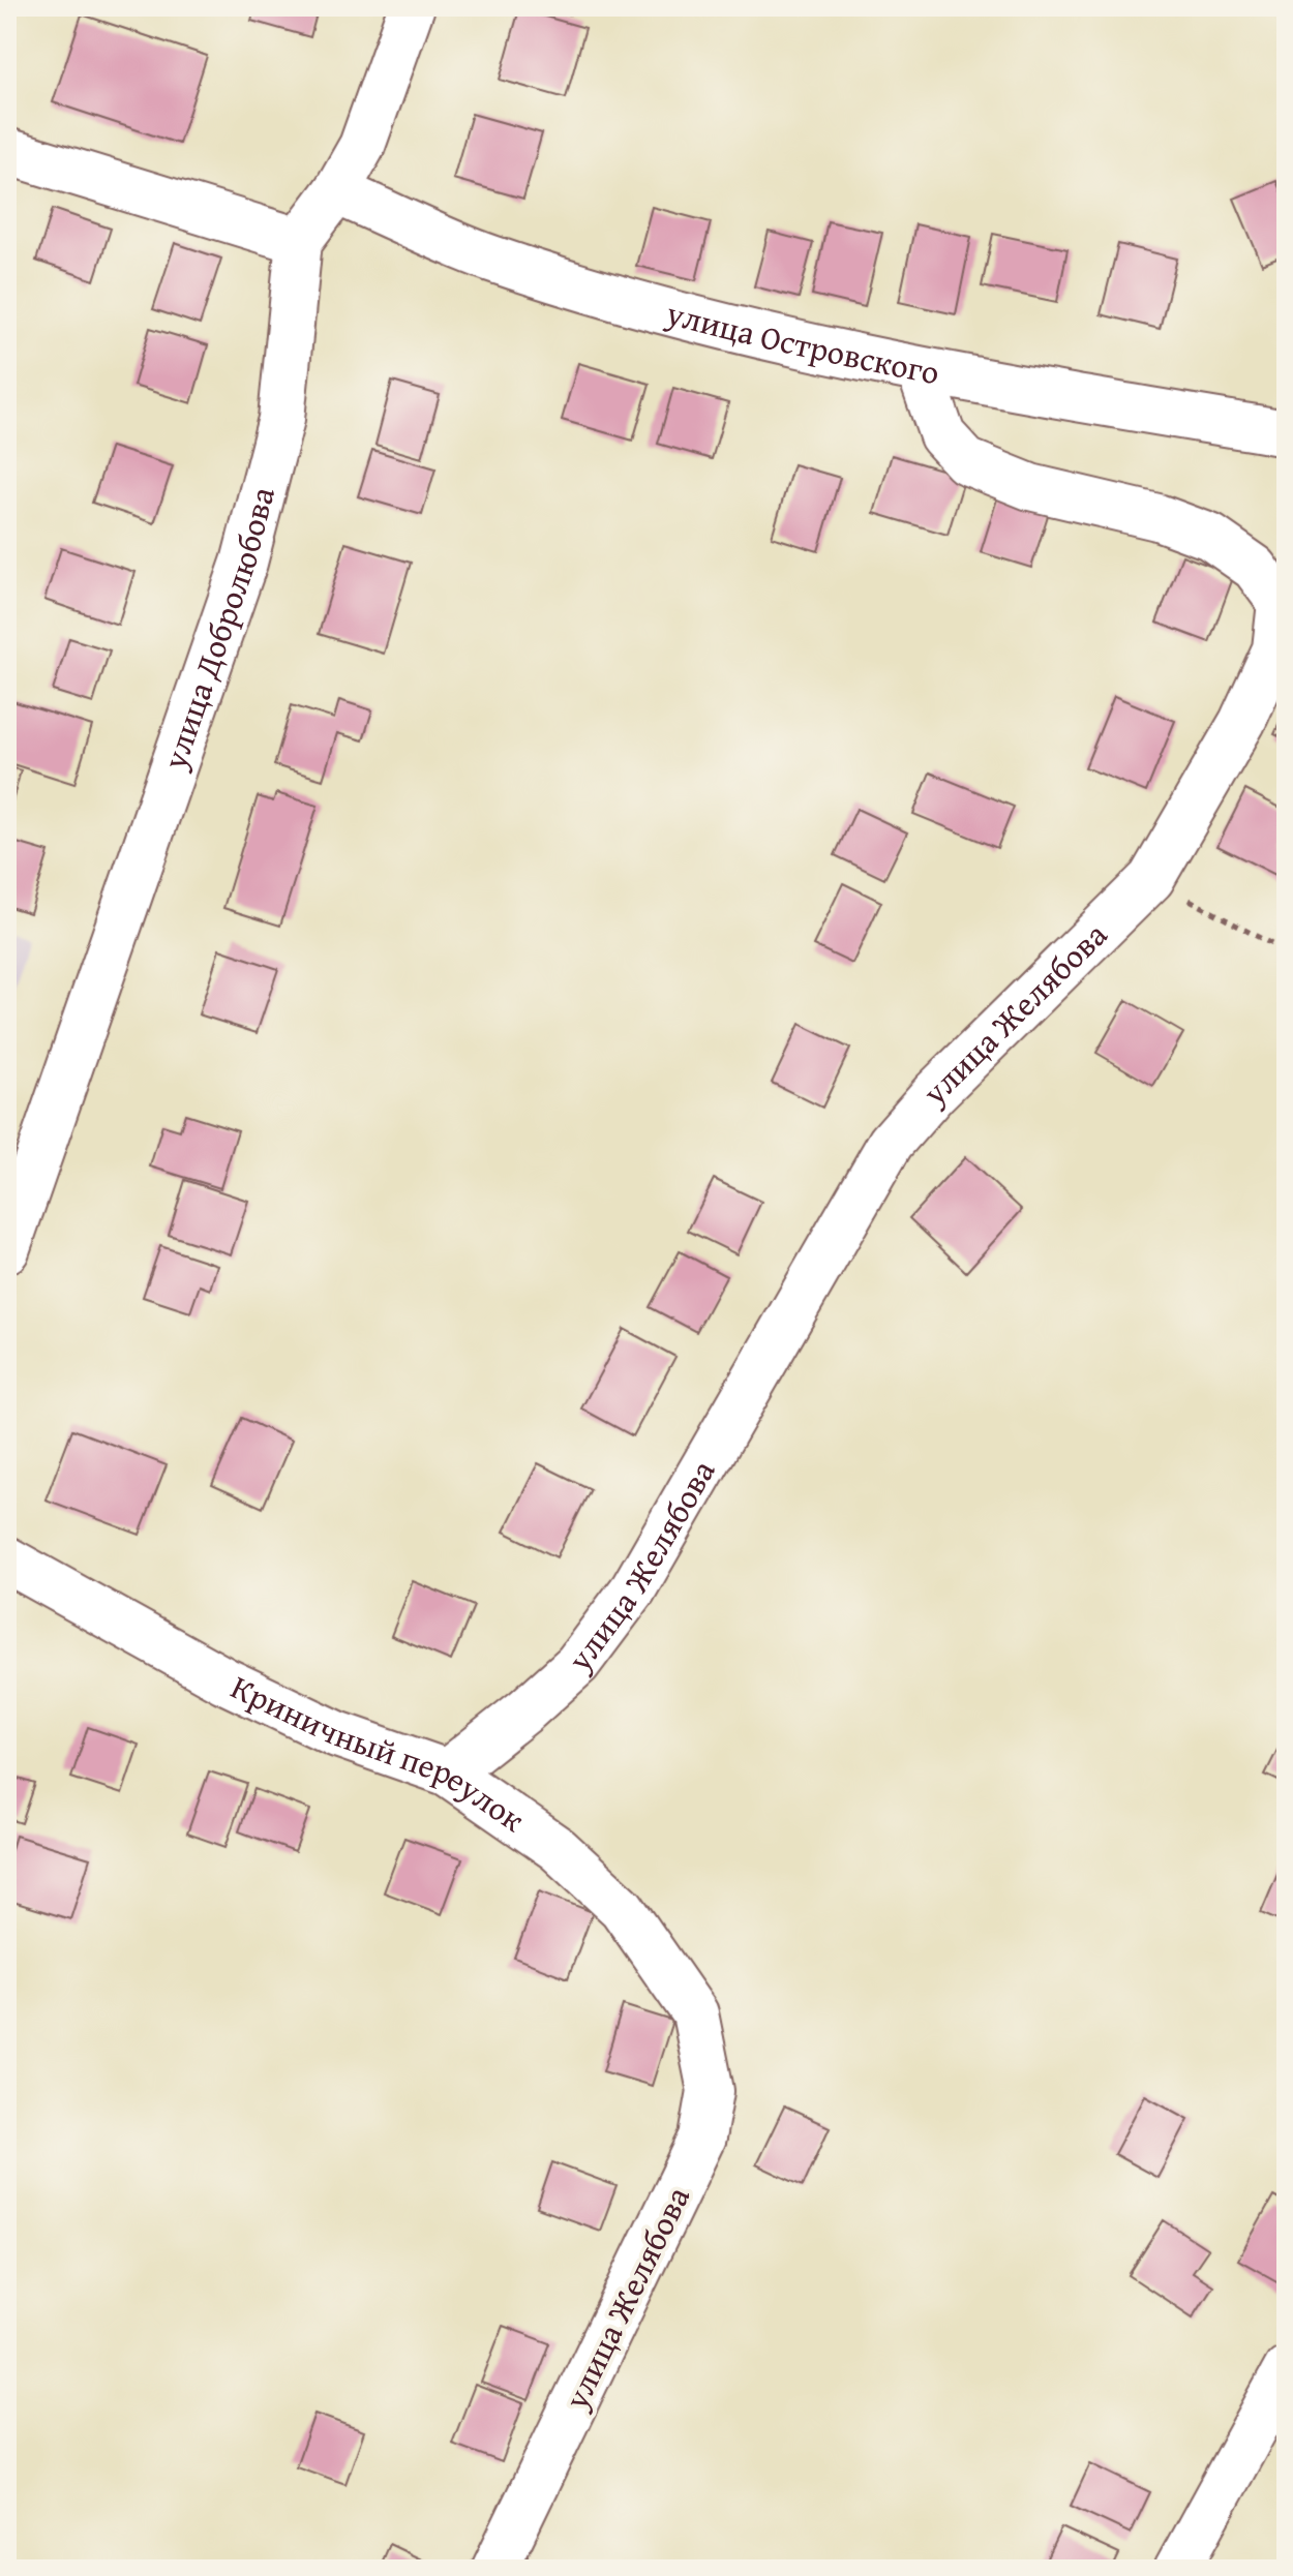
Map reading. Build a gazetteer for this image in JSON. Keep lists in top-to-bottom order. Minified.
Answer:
{"streets":{"street":["улица Островского","улица Добролюбова","улица Желябова","Криничный переулок"]},"crossings":[["улица Островского","улица Желябова"],["улица Желябова","Криничный переулок"]]}
